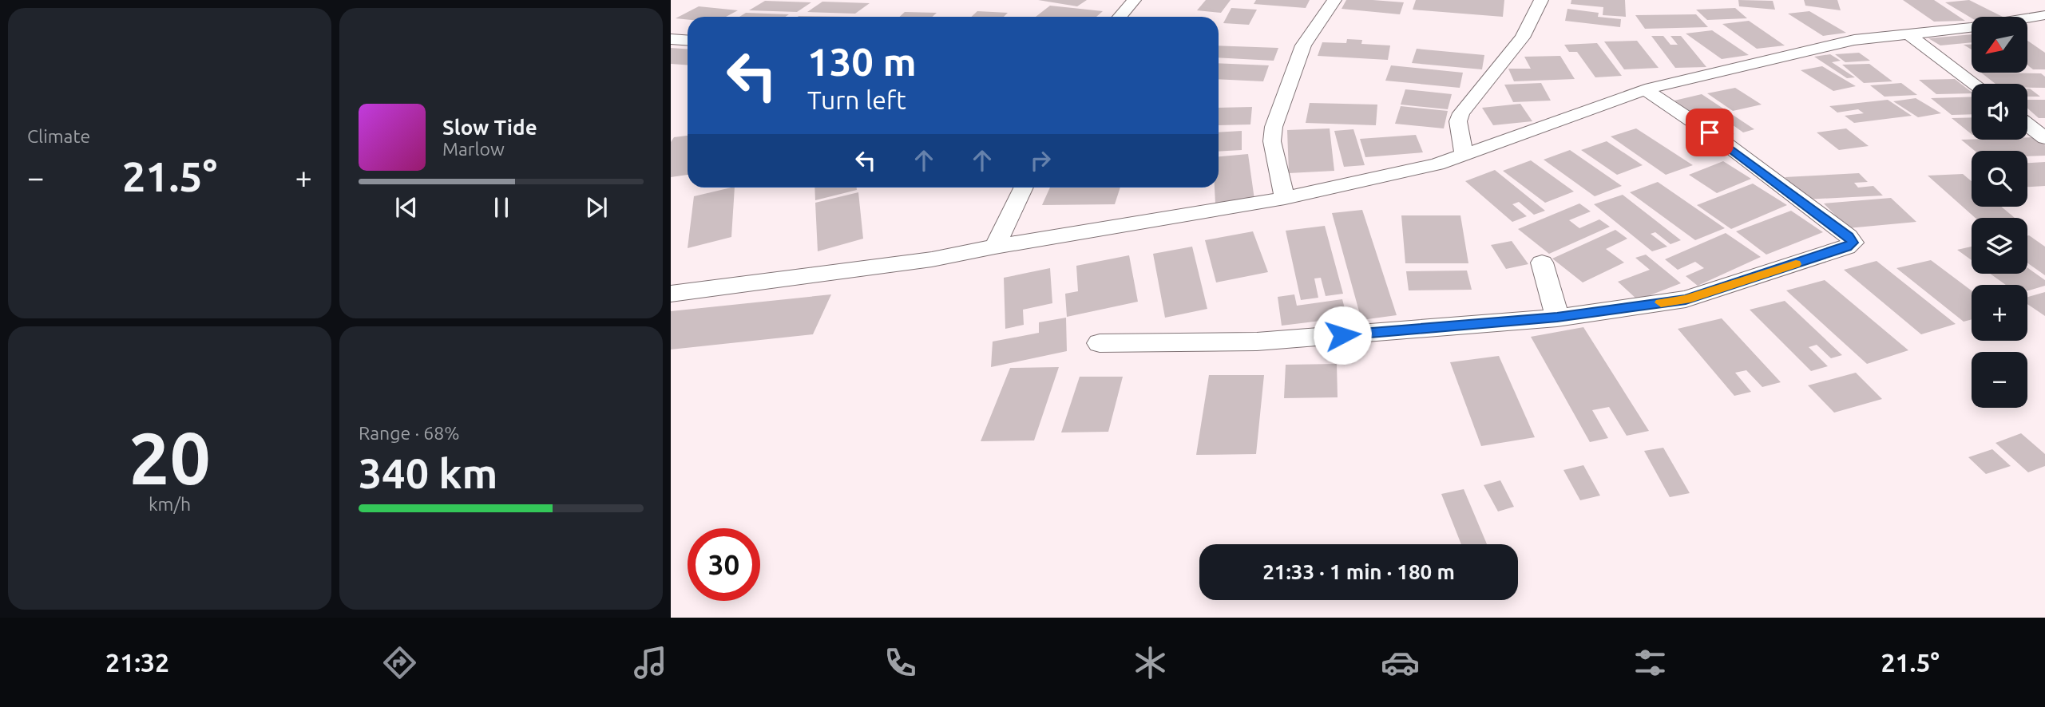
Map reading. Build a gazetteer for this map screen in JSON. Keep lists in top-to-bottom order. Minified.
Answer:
{"north":"bottom left","page":{"tile":["Climate",["20","km/h"],["Range · 68%","340 km"]],"map_buttons":["+","−"],"turn":["130 m","Turn left"],"song":["Slow Tide","Marlow"],"heat":["−","21.5°","+"],"limit":"30","trip":"21:33 · 1 min · 180 m","tabs":["21:32","21.5°"]}}
